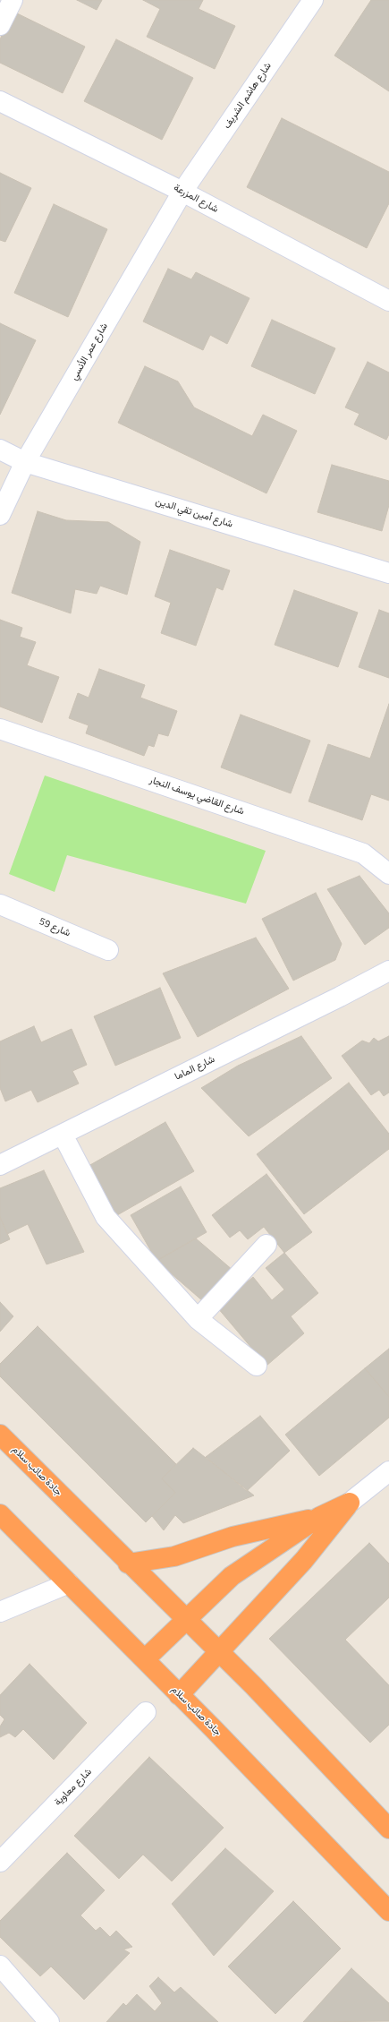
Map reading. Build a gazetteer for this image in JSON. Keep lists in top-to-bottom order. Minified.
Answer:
{"streets":{"highway":["جادة صائب سلام"],"street":["شارع هاشم الشريف","شارع المزرعة","شارع عمر الأنسي","شارع أمين تقي الدين","شارع القاضي يوسف النجار","شارع 59","شارع الماما","شارع معاوية"]},"crossings":[["شارع هاشم الشريف","شارع المزرعة"],["شارع هاشم الشريف","شارع عمر الأنسي"],["شارع المزرعة","شارع عمر الأنسي"],["شارع عمر الأنسي","شارع أمين تقي الدين"]]}
